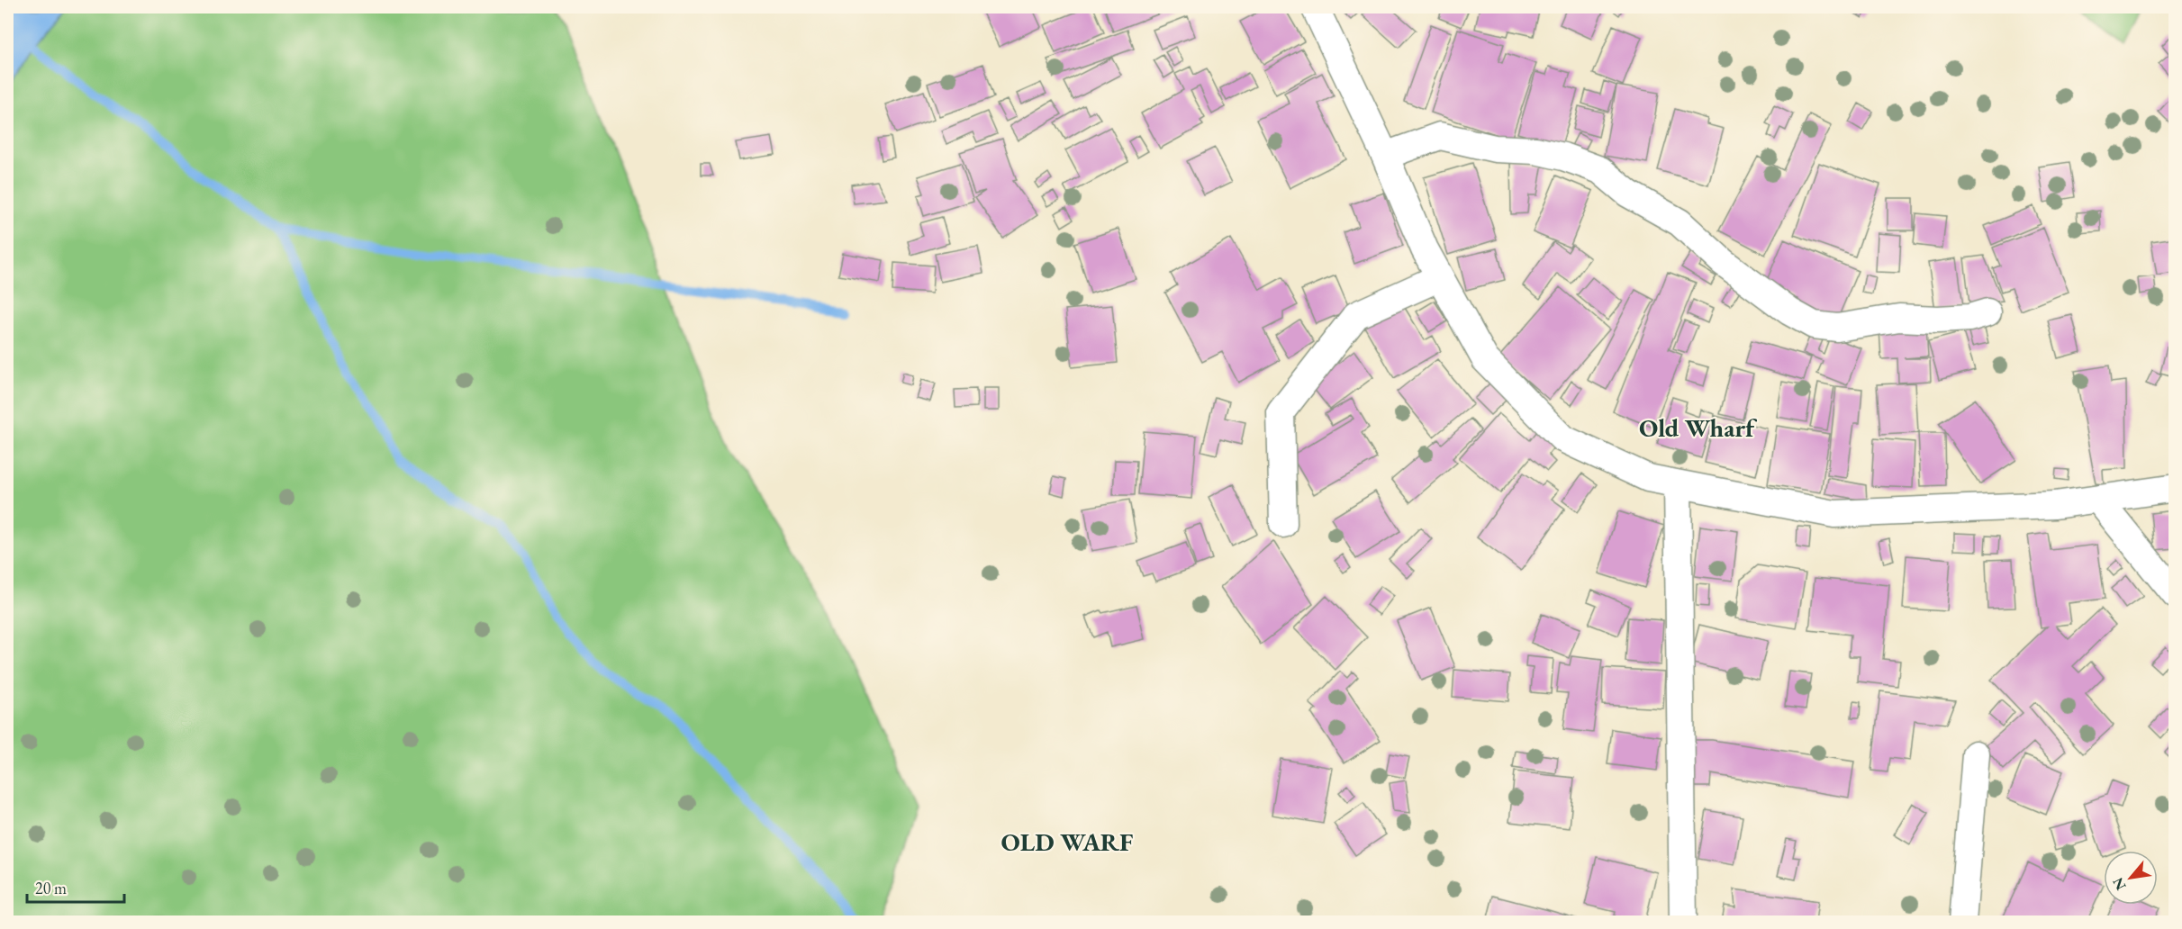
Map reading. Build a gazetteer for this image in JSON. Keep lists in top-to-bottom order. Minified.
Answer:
{"districts":["Old Wharf","OLD WARF"],"scale_bar":"20 m","north":"bottom left"}
